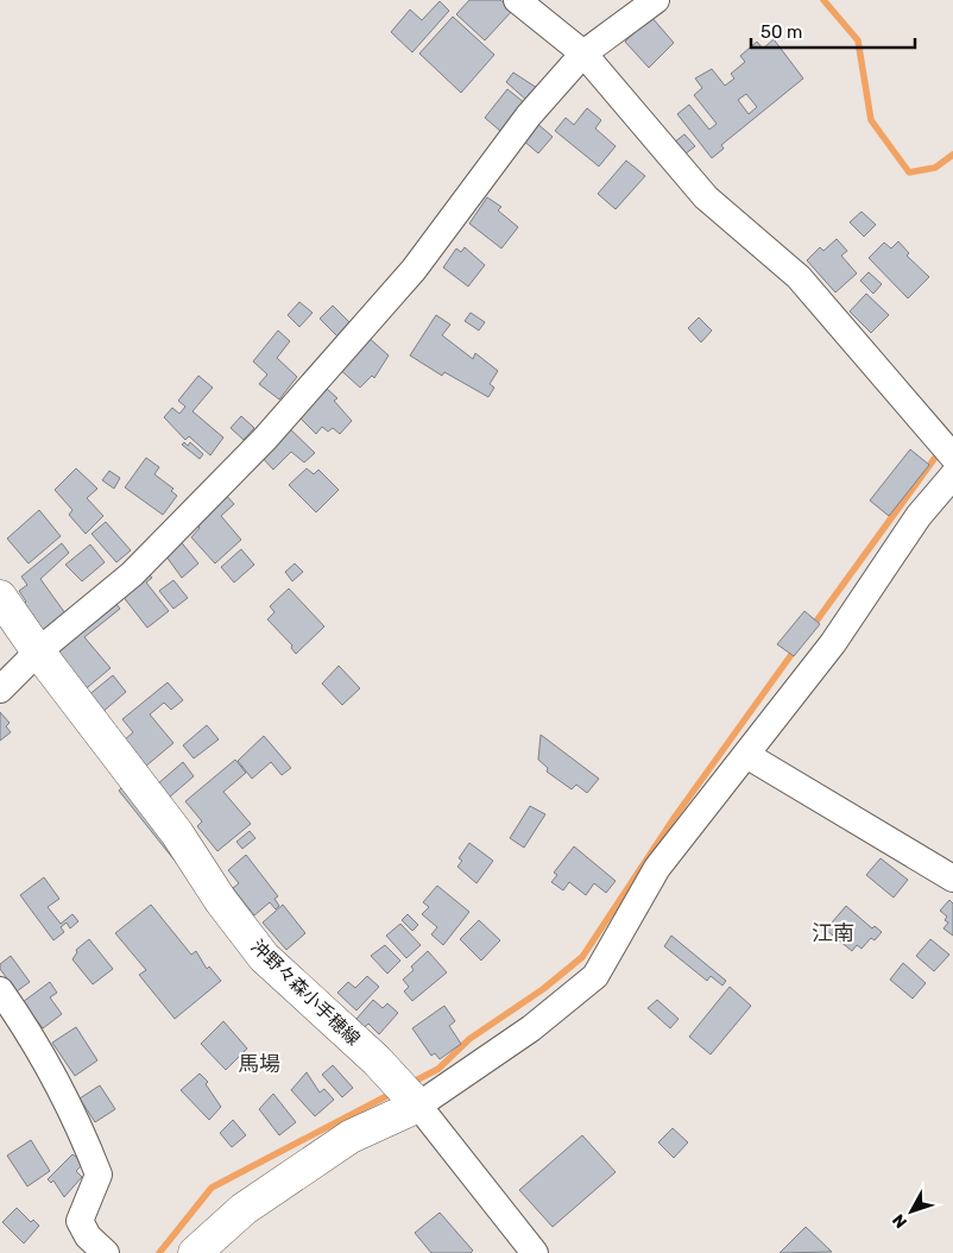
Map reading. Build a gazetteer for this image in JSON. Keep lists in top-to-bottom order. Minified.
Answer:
{"streets":{"main road":["沖野々森小手穂線"]},"districts":["江南","馬場"],"scale_bar":"50 m","north":"bottom left"}
